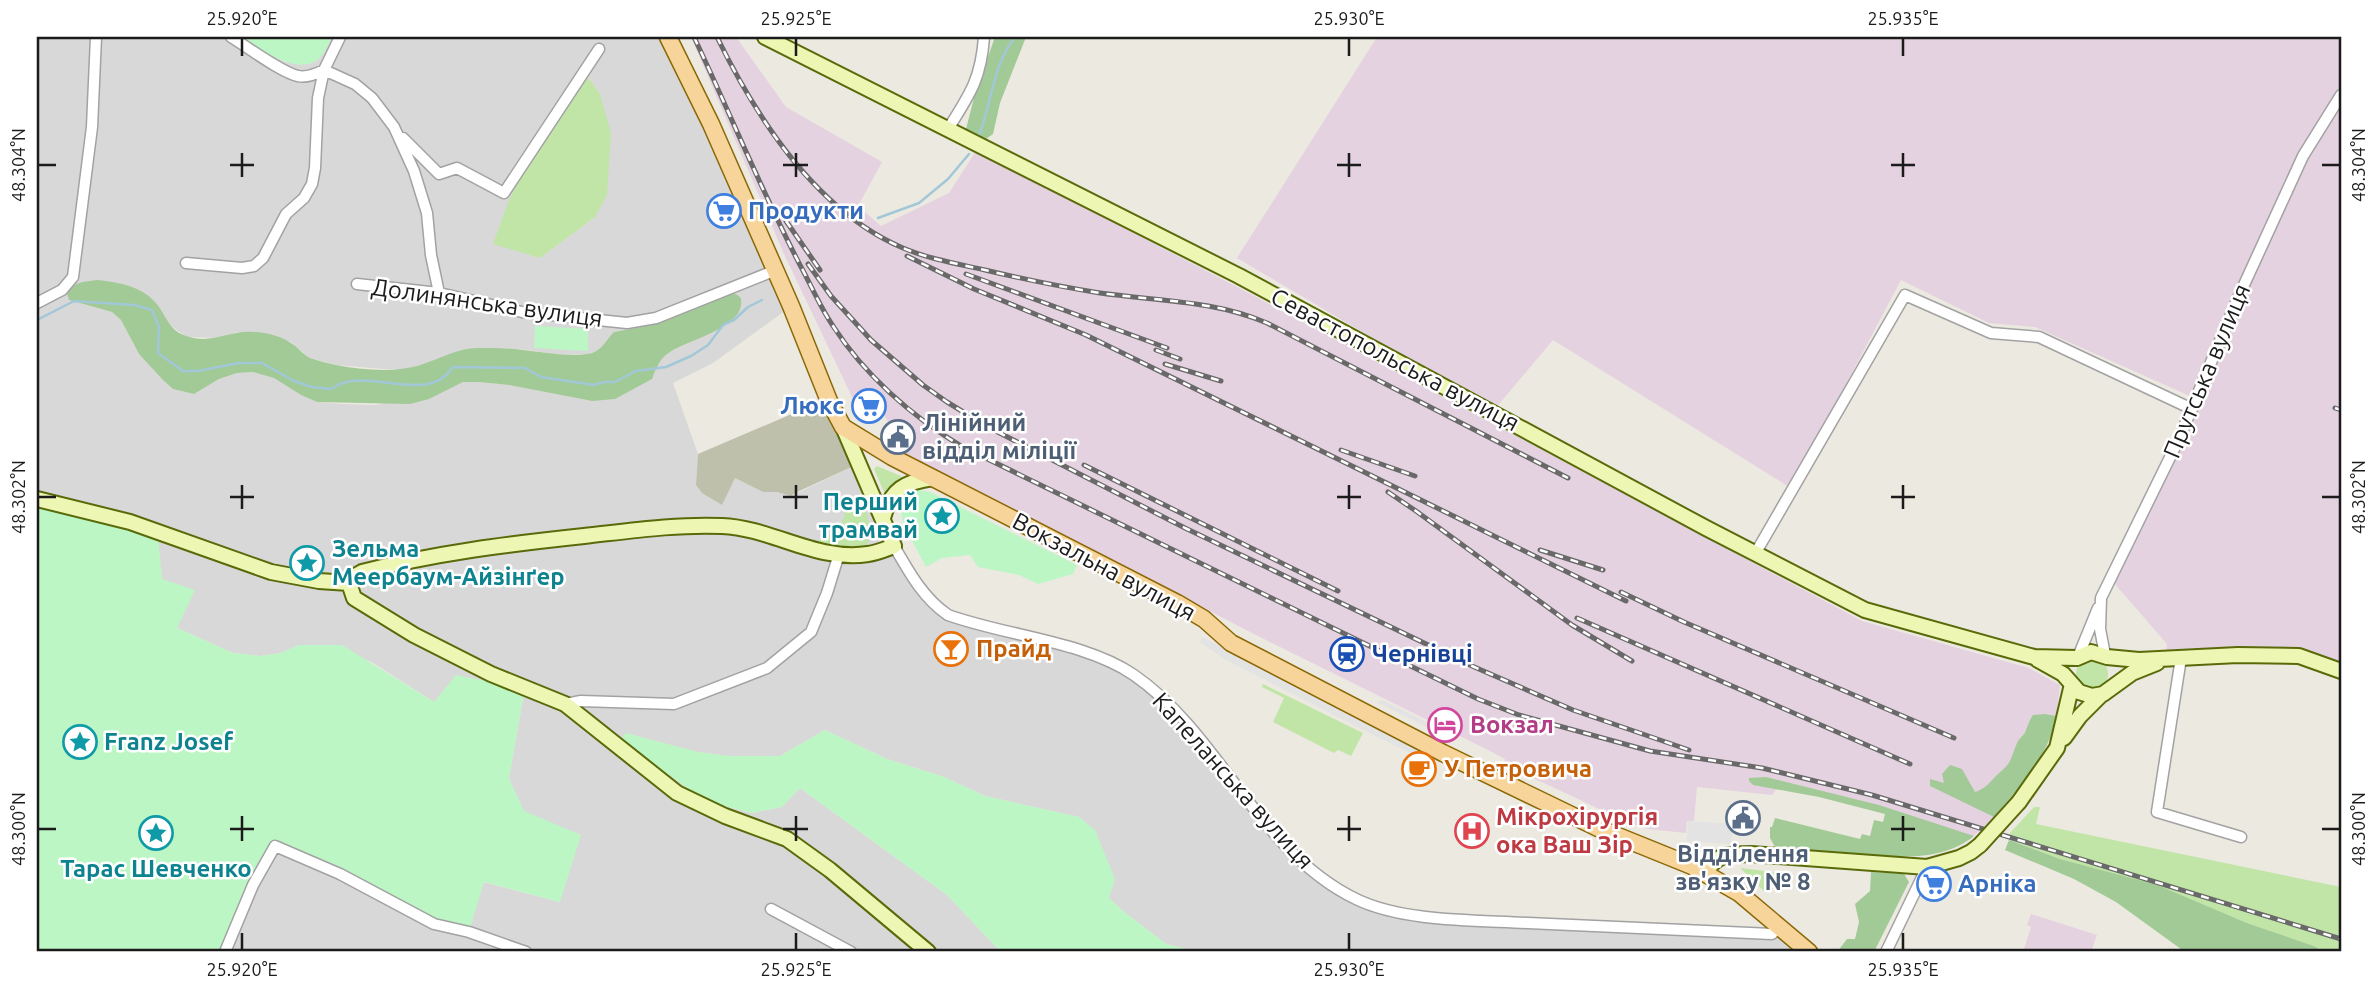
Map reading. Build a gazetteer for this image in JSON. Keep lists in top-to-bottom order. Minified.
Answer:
{"streets":{"main road":["Вокзальна вулиця"],"street":["Долинянська вулиця","Севастопольська вулиця","Прутська вулиця","Капеланська вулиця"]},"crossings":[["Вокзальна вулиця","Капеланська вулиця"]],"places":{"supermarket":["Продукти","Люкс","Арніка"],"public building":["Лінійний відділ міліції","Відділення зв'язку № 8"],"place":["Перший трамвай","Зельма Меербаум-Айзінґер","Franz Josef","Тарас Шевченко"],"bar":["Прайд"],"station":["Чернівці"],"hotel":["Вокзал"],"cafe":["У Петровича"],"hospital":["Мікрохірургія ока Ваш Зір"]},"coordinates":["25.920°E","25.925°E","25.930°E","25.935°E","48.304°N","48.302°N","48.300°N"]}
